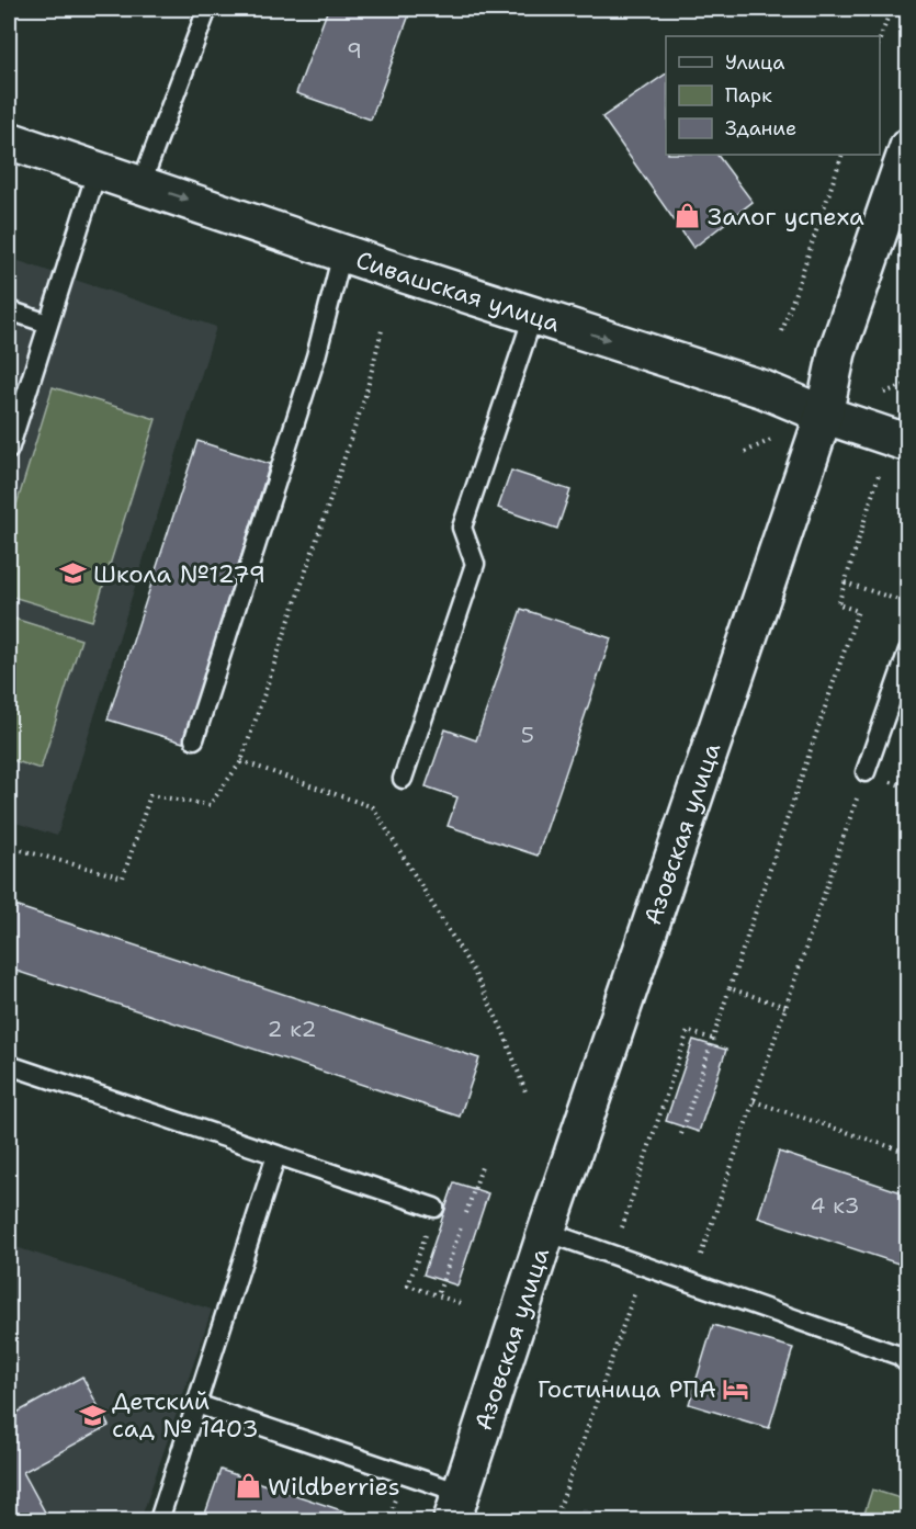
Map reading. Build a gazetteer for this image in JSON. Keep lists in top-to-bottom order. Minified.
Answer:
{"streets":{"street":["Сивашская улица","Азовская улица"]},"crossings":[["Сивашская улица","Азовская улица"]],"one_way":["Сивашская улица"],"places":{"shop":["Залог успеха","Wildberries"],"school or university":["Школа №1279","Детский сад № 1403"],"hotel":["Гостиница РПА"]},"house_numbers":["9","5","2 к2","4 к3"],"legend":["Улица","Парк","Здание"]}
